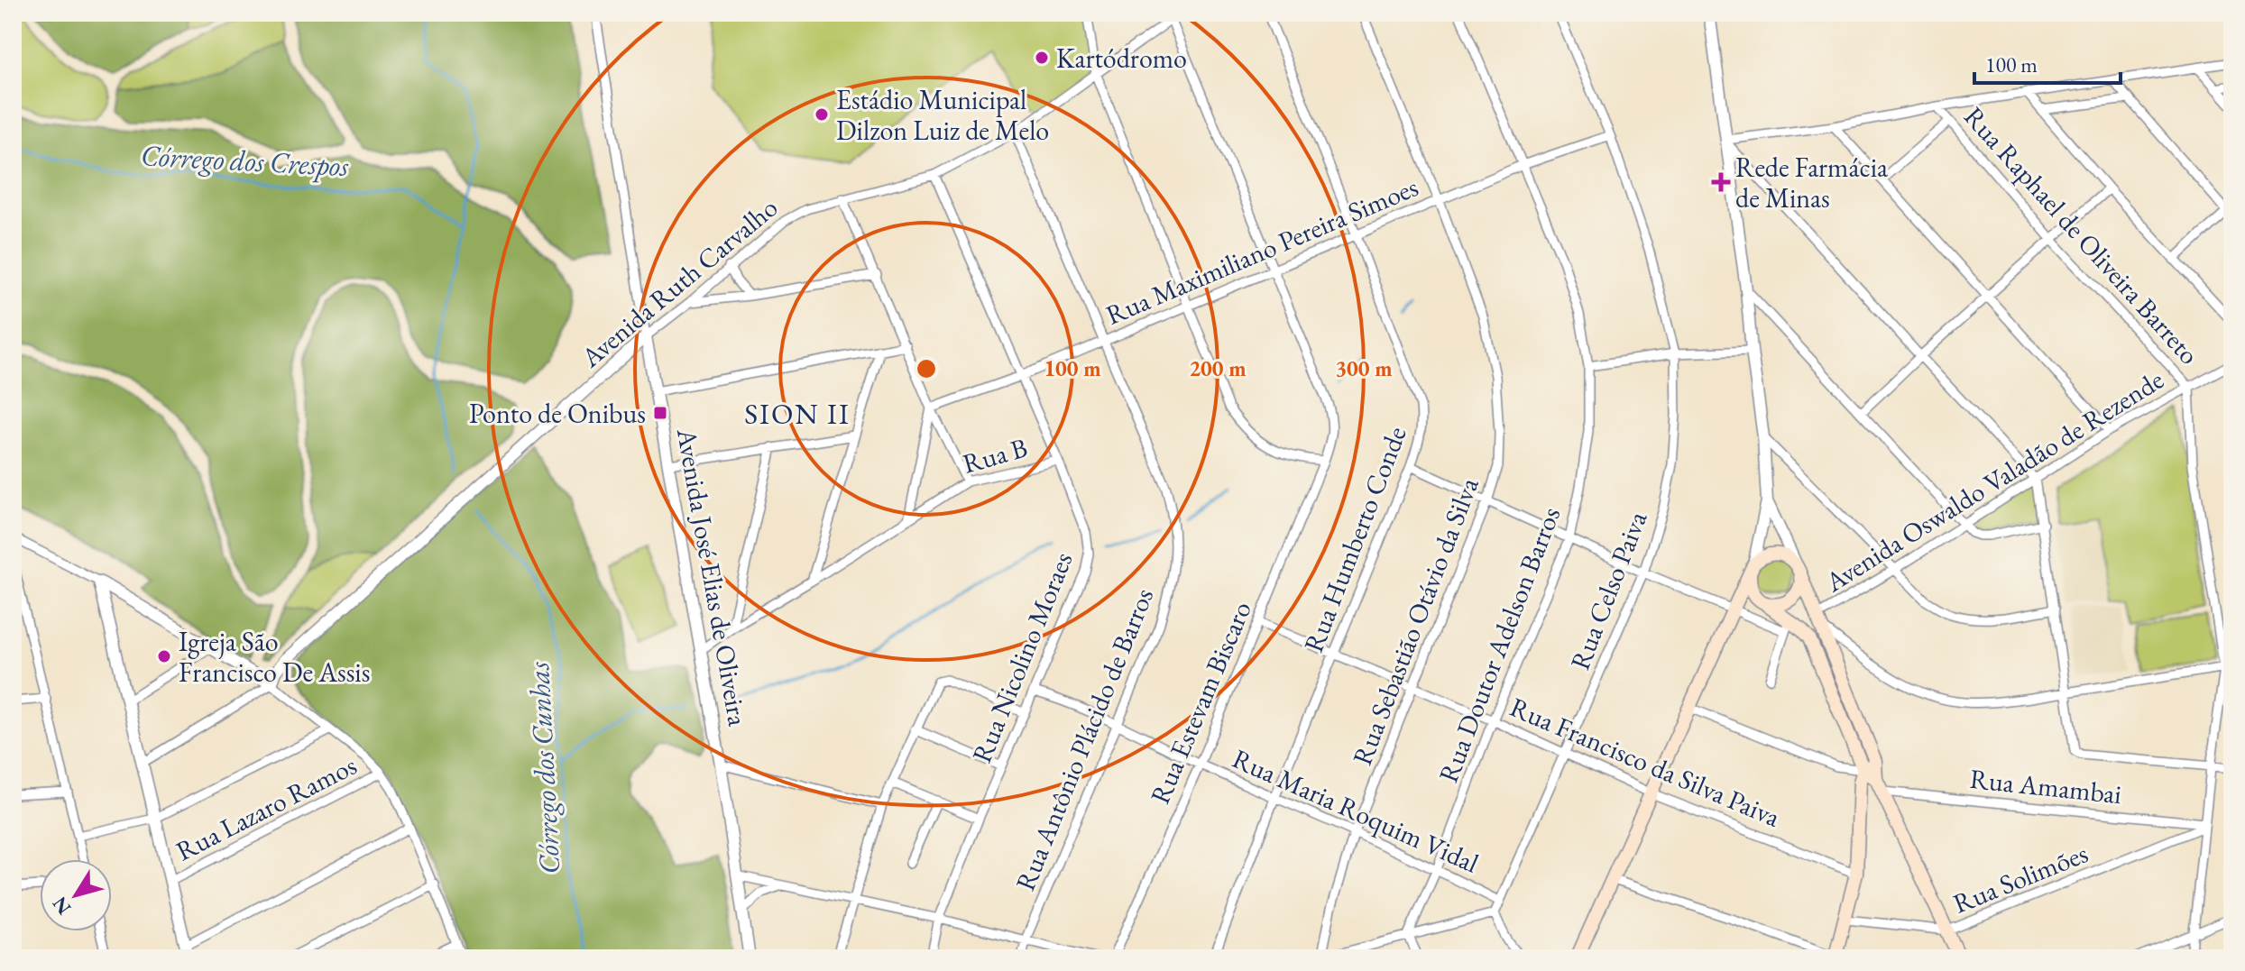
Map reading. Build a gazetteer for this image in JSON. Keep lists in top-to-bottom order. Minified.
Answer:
{"streets":{"street":["Rua Raphael de Oliveira Barreto","Rua Maximiliano Pereira Simoes","Avenida Ruth Carvalho","Rua B","Avenida Oswaldo Valadão de Rezende","Rua Humberto Conde","Avenida José Elias de Oliveira","Rua Celso Paiva","Rua Sebastião Otávio da Silva","Rua Doutor Adelson Barros","Rua Nicolino Moraes","Rua Estevam Biscaro","Rua Antônio Plácido de Barros","Rua Francisco da Silva Paiva","Rua Amambai","Rua Lazaro Ramos","Rua Maria Roquim Vidal","Rua Solimões"]},"crossings":[["Rua Raphael de Oliveira Barreto","Avenida Oswaldo Valadão de Rezende"],["Rua Raphael de Oliveira Barreto","Rua Amambai"],["Rua Raphael de Oliveira Barreto","Rua Solimões"],["Rua Maximiliano Pereira Simoes","Rua Humberto Conde"],["Rua Maximiliano Pereira Simoes","Rua Celso Paiva"],["Rua Maximiliano Pereira Simoes","Rua Sebastião Otávio da Silva"],["Rua Maximiliano Pereira Simoes","Rua Doutor Adelson Barros"],["Rua Maximiliano Pereira Simoes","Rua Nicolino Moraes"],["Rua Maximiliano Pereira Simoes","Rua Estevam Biscaro"],["Rua Maximiliano Pereira Simoes","Rua Antônio Plácido de Barros"],["Avenida Ruth Carvalho","Avenida José Elias de Oliveira"],["Avenida Ruth Carvalho","Rua Nicolino Moraes"],["Avenida Ruth Carvalho","Rua Estevam Biscaro"],["Avenida Ruth Carvalho","Rua Antônio Plácido de Barros"],["Rua B","Avenida José Elias de Oliveira"],["Rua B","Rua Nicolino Moraes"],["Rua Humberto Conde","Rua Francisco da Silva Paiva"],["Rua Humberto Conde","Rua Maria Roquim Vidal"],["Rua Celso Paiva","Rua Francisco da Silva Paiva"],["Rua Celso Paiva","Rua Maria Roquim Vidal"],["Rua Sebastião Otávio da Silva","Rua Francisco da Silva Paiva"],["Rua Sebastião Otávio da Silva","Rua Maria Roquim Vidal"],["Rua Doutor Adelson Barros","Rua Francisco da Silva Paiva"],["Rua Doutor Adelson Barros","Rua Maria Roquim Vidal"],["Rua Nicolino Moraes","Rua Maria Roquim Vidal"],["Rua Estevam Biscaro","Rua Francisco da Silva Paiva"],["Rua Estevam Biscaro","Rua Maria Roquim Vidal"],["Rua Antônio Plácido de Barros","Rua Maria Roquim Vidal"],["Rua Amambai","Rua Solimões"]],"districts":["SION II"],"water":["Córrego dos Crespos","Córrego dos Cunhas"],"places":{"other":["Kartódromo","Estádio Municipal Dilzon Luiz de Melo","Igreja São Francisco De Assis"],"health":["Rede Farmácia de Minas"],"transit":["Ponto de Onibus"]},"scale_bar":"100 m","north":"bottom left","rings":["100 m","200 m","300 m"]}
